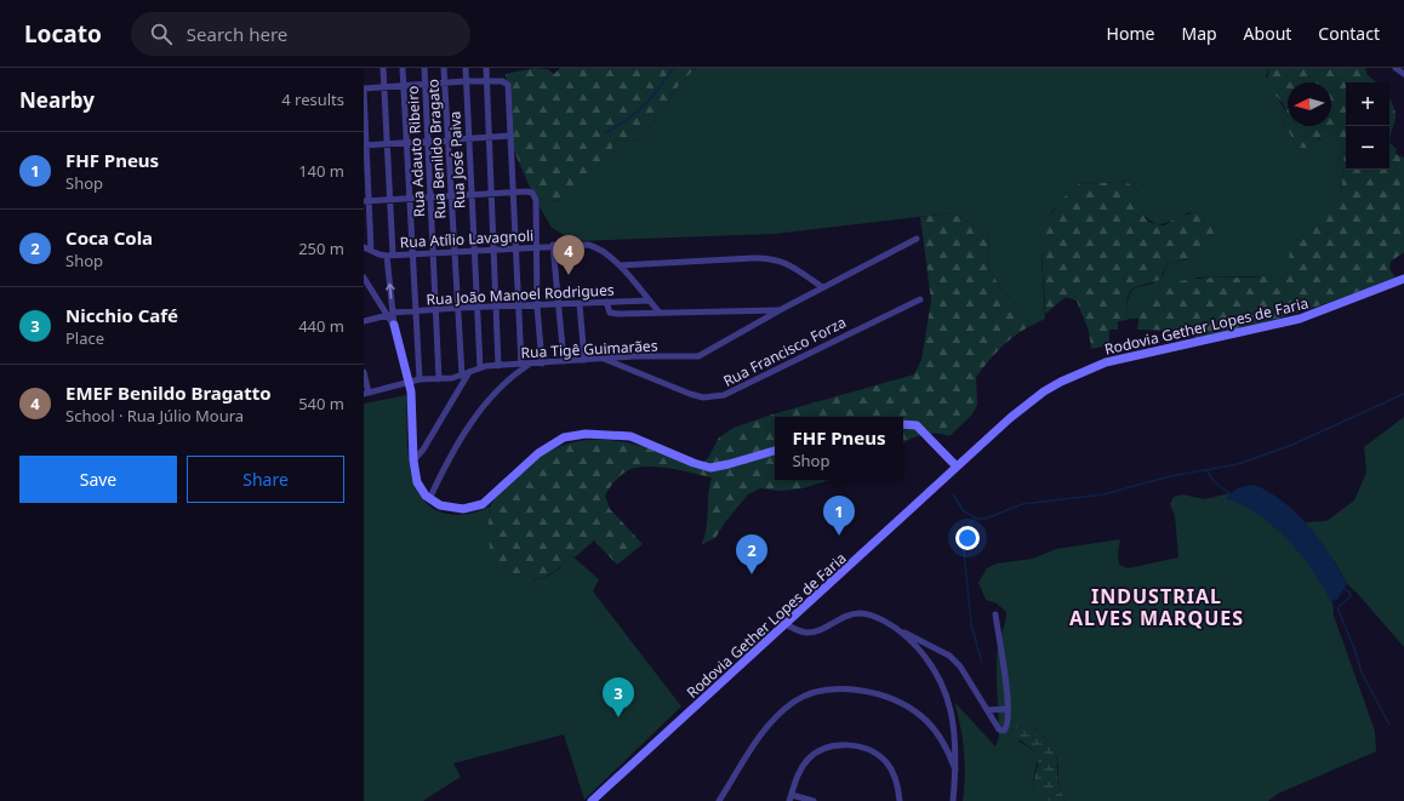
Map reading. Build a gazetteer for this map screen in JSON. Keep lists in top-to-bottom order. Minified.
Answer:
{"streets":{"street":["Rua Benildo Bragato","Rua Adauto Ribeiro","Rua José Paiva","Rua Atílio Lavagnoli","Rua João Manoel Rodrigues","Rodovia Gether Lopes de Faria","Rua Tigê Guimarães","Rua Francisco Forza"]},"crossings":[["Rua Benildo Bragato","Rua Atílio Lavagnoli"],["Rua Benildo Bragato","Rua João Manoel Rodrigues"],["Rua Benildo Bragato","Rua Tigê Guimarães"],["Rua Adauto Ribeiro","Rua Atílio Lavagnoli"],["Rua Adauto Ribeiro","Rua João Manoel Rodrigues"],["Rua Adauto Ribeiro","Rua Tigê Guimarães"],["Rua José Paiva","Rua Atílio Lavagnoli"],["Rua José Paiva","Rua João Manoel Rodrigues"],["Rua José Paiva","Rua Tigê Guimarães"],["Rua Atílio Lavagnoli","Rua João Manoel Rodrigues"],["Rua Tigê Guimarães","Rua Francisco Forza"]],"districts":["INDUSTRIAL ALVES MARQUES"],"north":"left","page":{"header":"Locato","search":"Search here","nav":["Home","Map","About","Contact"],"heading":["Nearby","4 results"],"map_buttons":["+","−"],"list":[{"mark":"1","name":"FHF Pneus","note":"Shop","value":"140 m"},{"mark":"2","name":"Coca Cola","note":"Shop","value":"250 m"},{"mark":"3","name":"Nicchio Café","note":"Place","value":"440 m"},{"mark":"4","name":"EMEF Benildo Bragatto","note":"School · Rua Júlio Moura","value":"540 m"}],"pins":["4","1","2","3"],"popup":["FHF Pneus","Shop"],"buttons":["Save","Share"]}}
